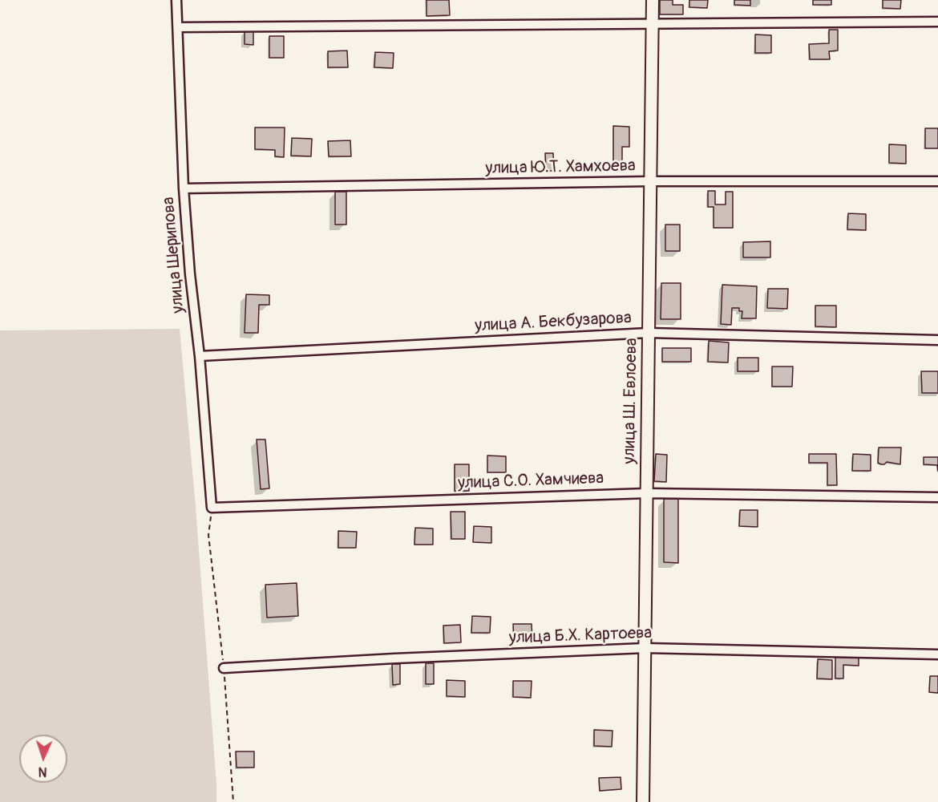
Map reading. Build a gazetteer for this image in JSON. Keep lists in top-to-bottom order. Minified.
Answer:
{"streets":{"street":["улица Ю.Т. Хамхоева","улица Шерипова","улица А. Бекбузарова","улица Ш. Евлоева","улица С.О. Хамчиева","улица Б.Х. Картоева"]},"crossings":[["улица Ю.Т. Хамхоева","улица Шерипова"],["улица Ю.Т. Хамхоева","улица Ш. Евлоева"],["улица Шерипова","улица А. Бекбузарова"],["улица Шерипова","улица С.О. Хамчиева"],["улица А. Бекбузарова","улица Ш. Евлоева"],["улица Ш. Евлоева","улица С.О. Хамчиева"],["улица Ш. Евлоева","улица Б.Х. Картоева"]],"north":"bottom"}
